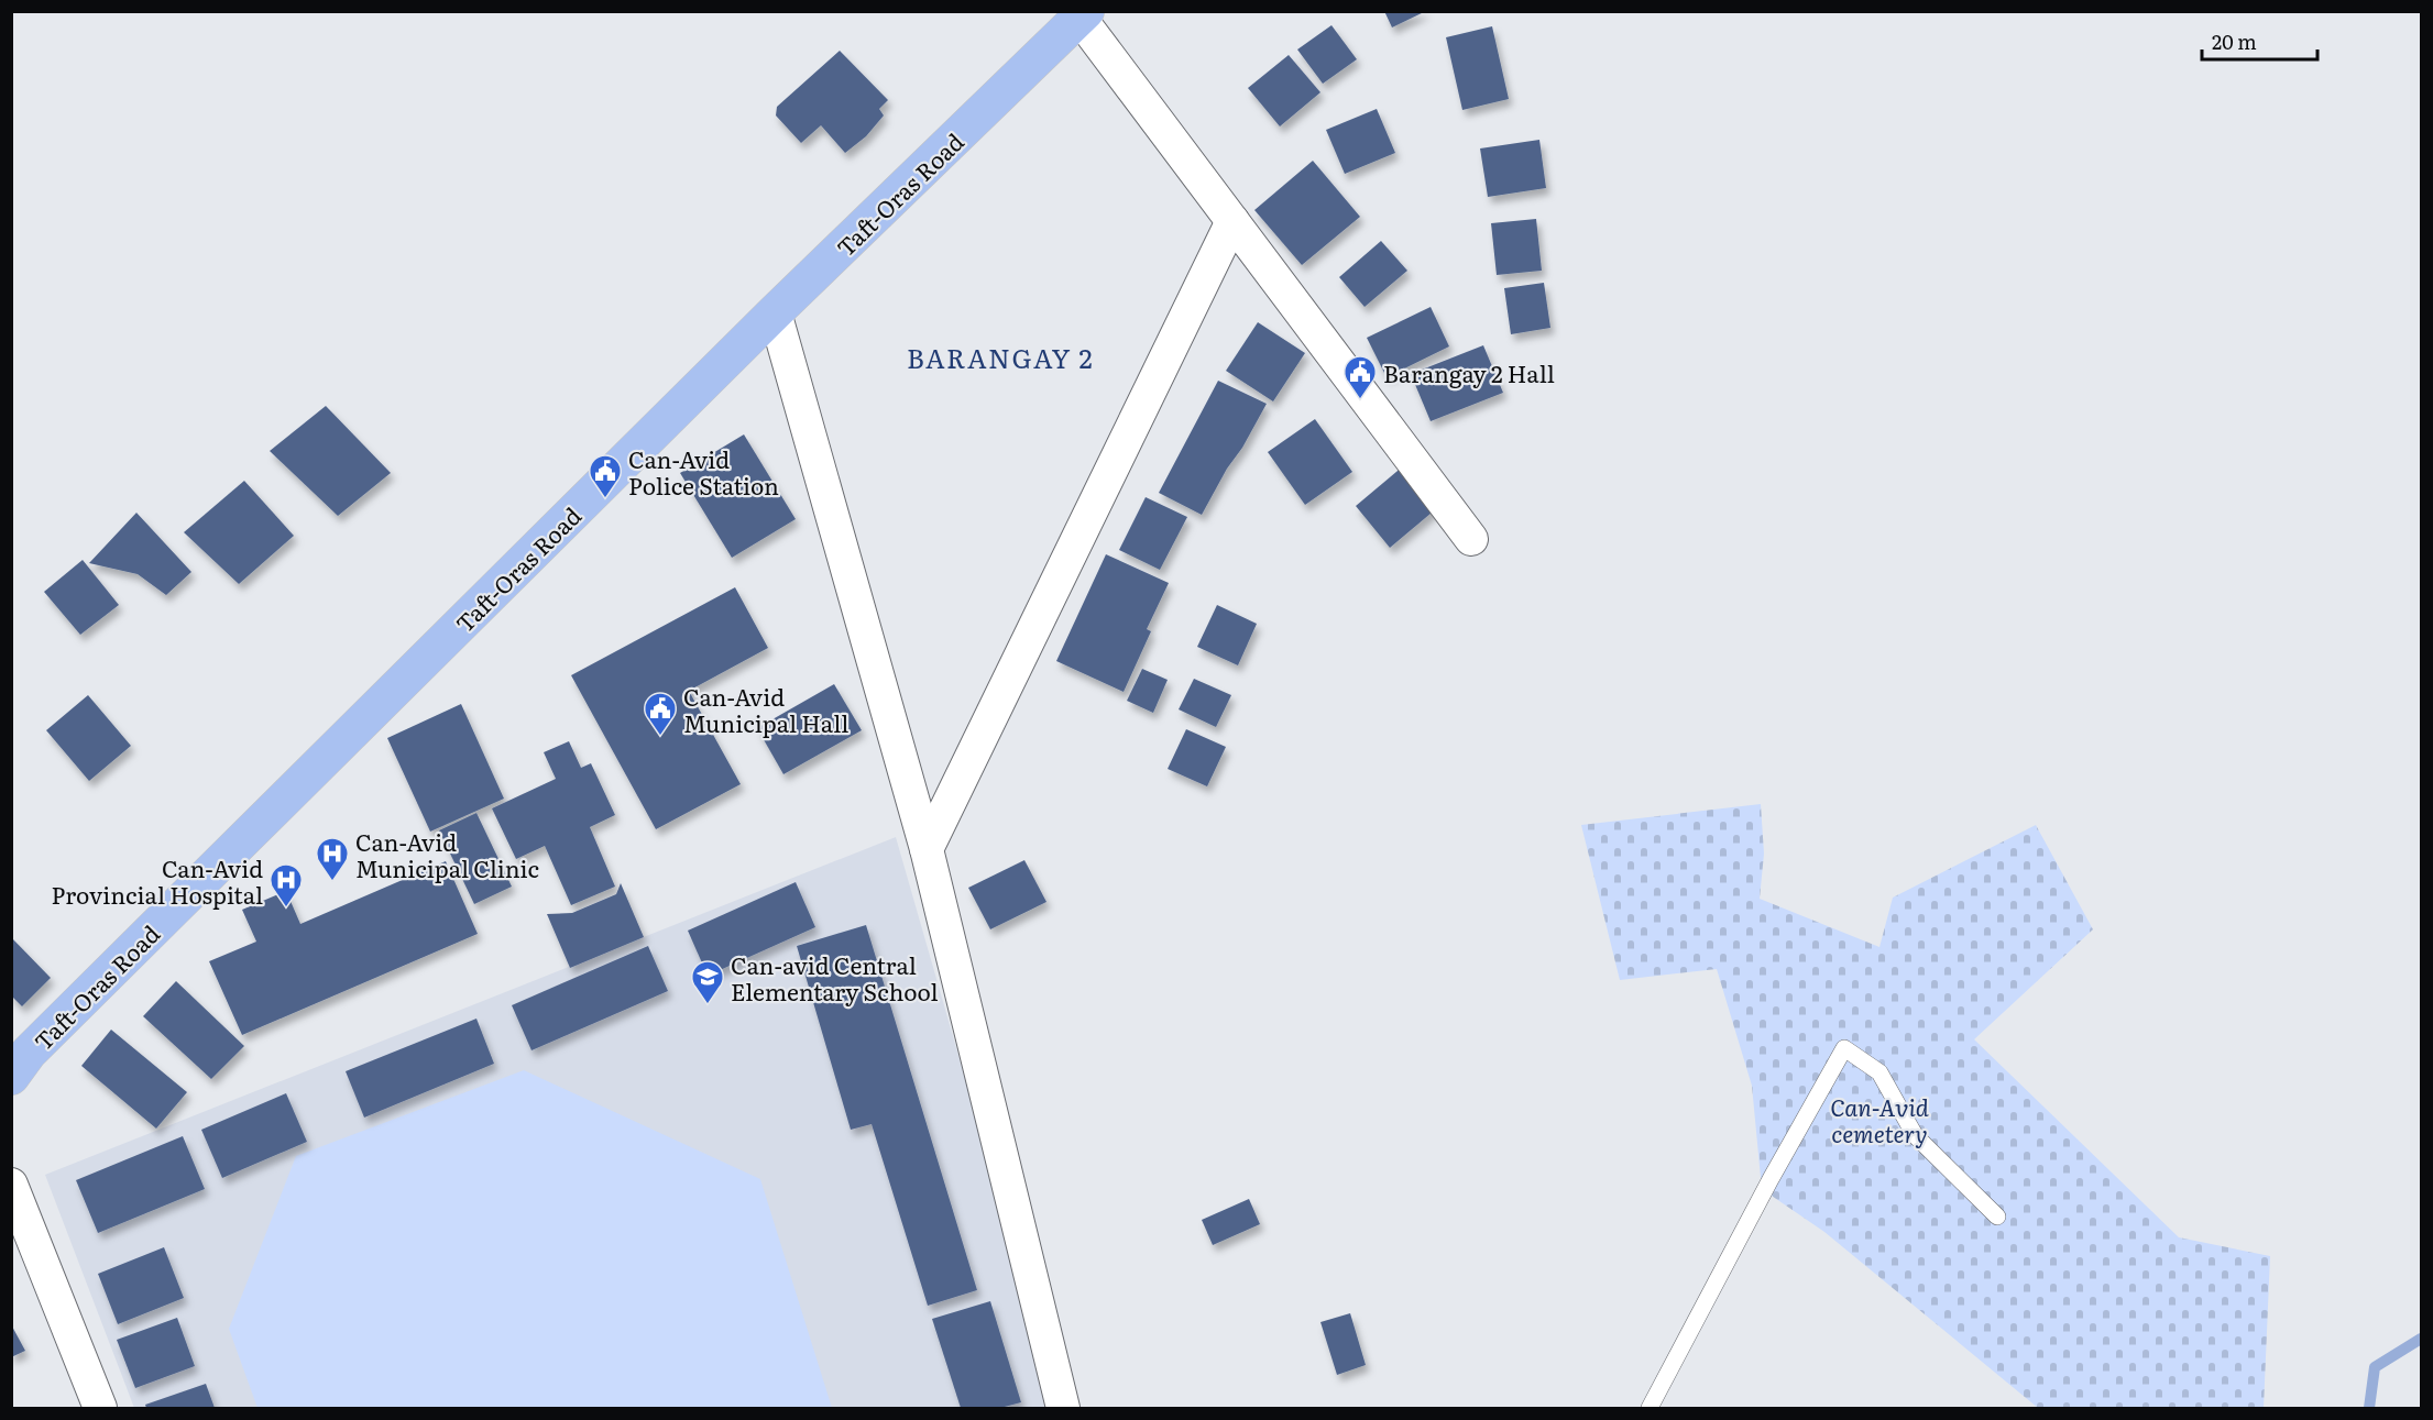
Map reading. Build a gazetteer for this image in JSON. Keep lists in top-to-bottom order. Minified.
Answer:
{"streets":{"main road":["Taft-Oras Road"]},"districts":["BARANGAY 2"],"parks":["Can-Avid cemetery"],"places":{"public building":["Barangay 2 Hall","Can-Avid Police Station","Can-Avid Municipal Hall"],"hospital":["Can-Avid Municipal Clinic","Can-Avid Provincial Hospital"],"school or university":["Can-avid Central Elementary School"]},"scale_bar":"20 m"}
